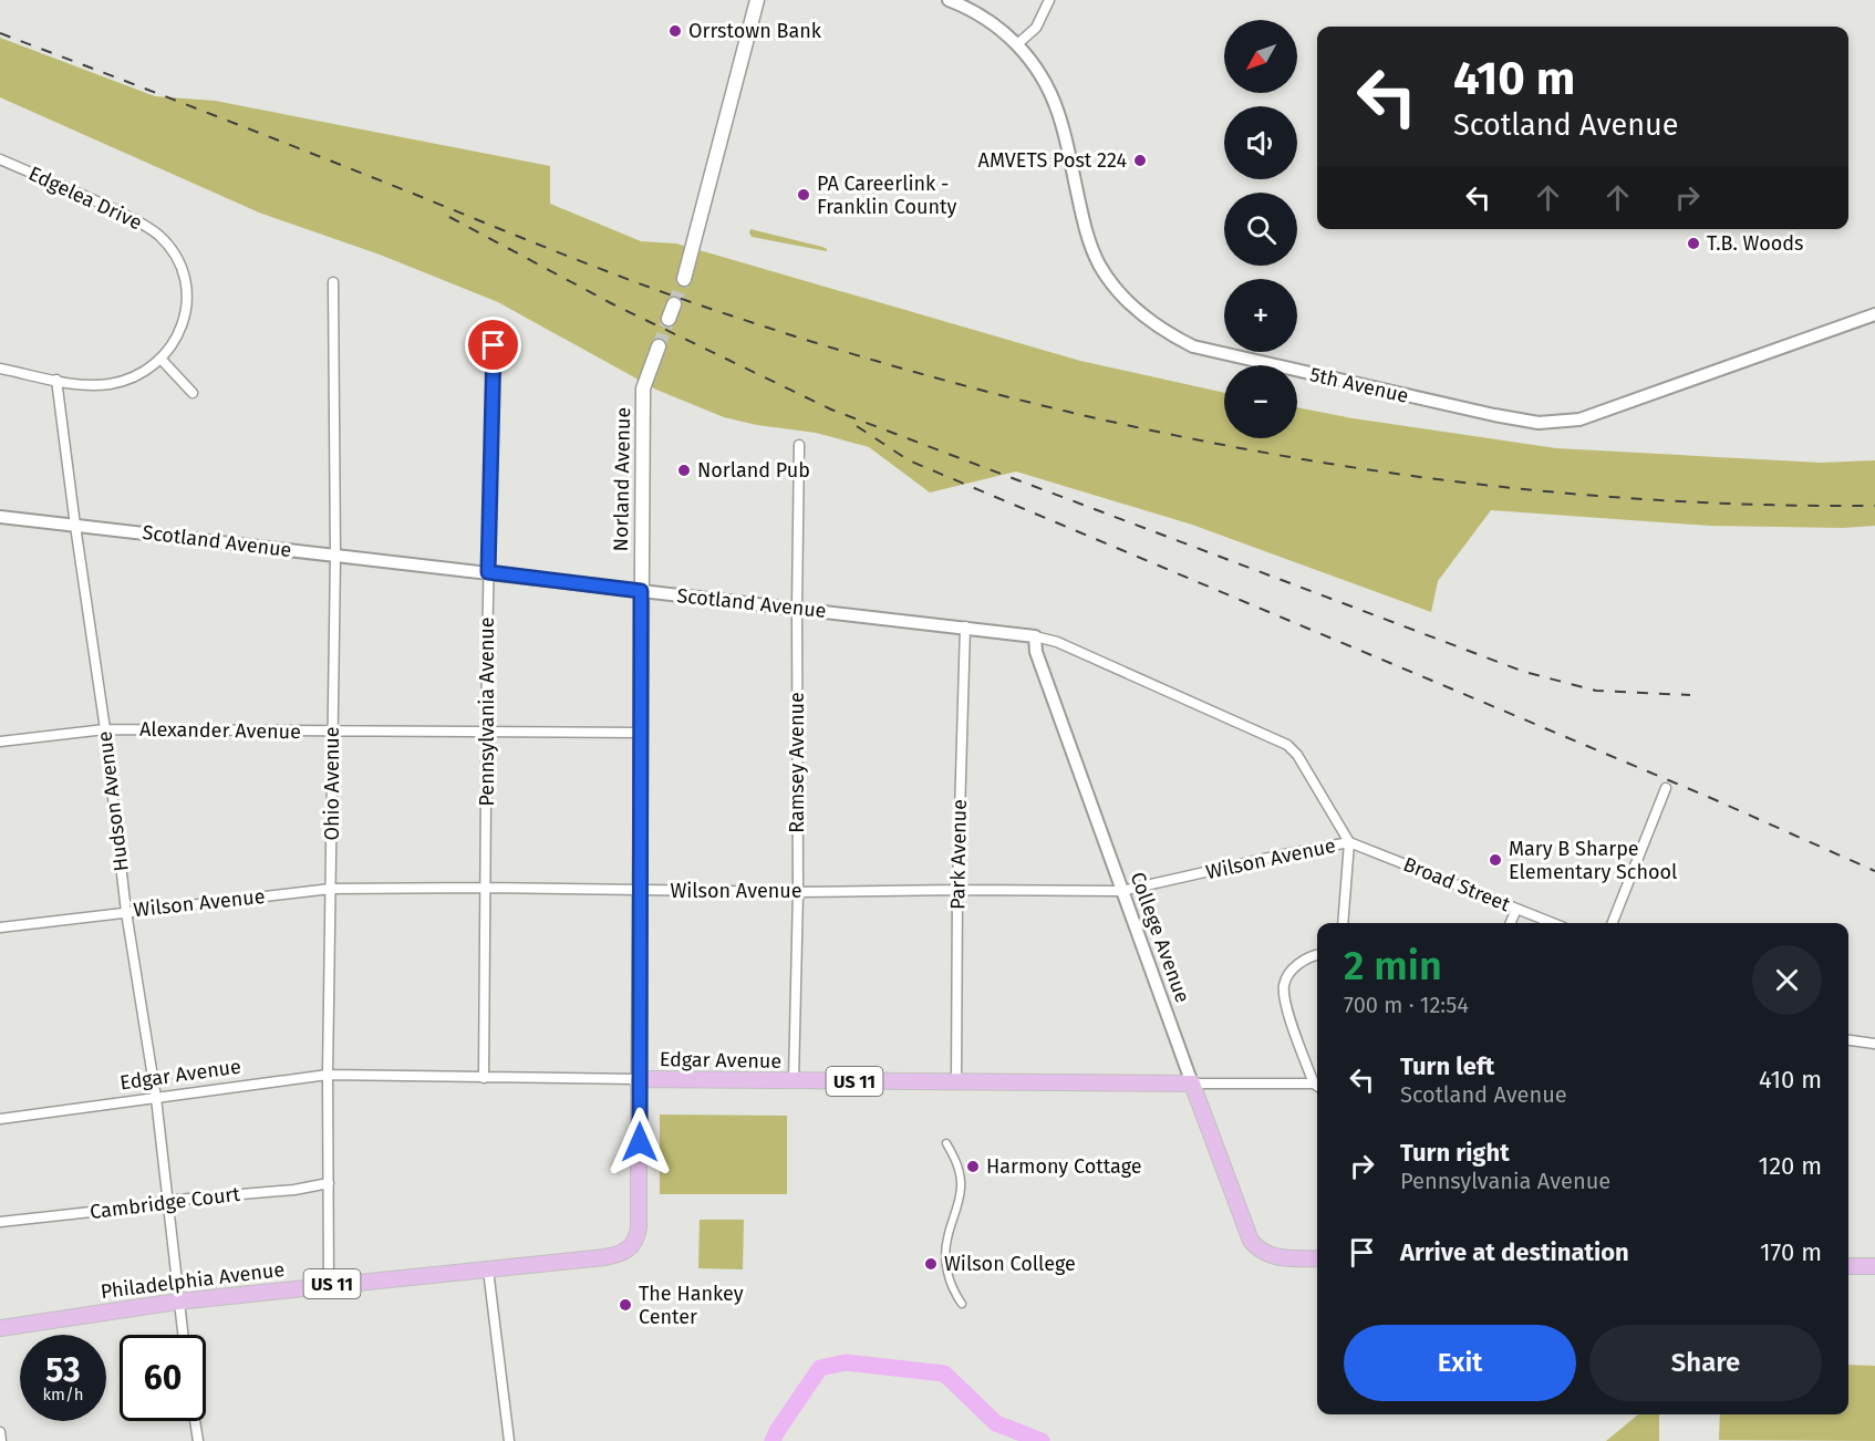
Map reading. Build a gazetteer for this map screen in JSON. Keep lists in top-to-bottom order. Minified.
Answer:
{"streets":{"main road":["Norland Avenue","College Avenue","Edgar Avenue","US 11","Philadelphia Avenue"],"street":["Edgelea Drive","5th Avenue","Scotland Avenue","Pennsylvania Avenue","Alexander Avenue","Ramsey Avenue","Ohio Avenue","Hudson Avenue","Park Avenue","Wilson Avenue","Broad Street","Cambridge Court"]},"crossings":[["Edgelea Drive","Hudson Avenue"],["Norland Avenue","Scotland Avenue"],["Norland Avenue","Alexander Avenue"],["Norland Avenue","Wilson Avenue"],["Norland Avenue","Edgar Avenue"],["Norland Avenue","Philadelphia Avenue"],["Scotland Avenue","Pennsylvania Avenue"],["Scotland Avenue","Ramsey Avenue"],["Scotland Avenue","Ohio Avenue"],["Scotland Avenue","Hudson Avenue"],["Scotland Avenue","Park Avenue"],["Scotland Avenue","Wilson Avenue"],["Scotland Avenue","Broad Street"],["Scotland Avenue","College Avenue"],["Pennsylvania Avenue","Alexander Avenue"],["Pennsylvania Avenue","Wilson Avenue"],["Pennsylvania Avenue","Edgar Avenue"],["Alexander Avenue","Ohio Avenue"],["Alexander Avenue","Hudson Avenue"],["Ramsey Avenue","Wilson Avenue"],["Ramsey Avenue","Edgar Avenue"],["Ohio Avenue","Wilson Avenue"],["Ohio Avenue","Edgar Avenue"],["Ohio Avenue","Cambridge Court"],["Ohio Avenue","Philadelphia Avenue"],["Hudson Avenue","Wilson Avenue"],["Hudson Avenue","Edgar Avenue"],["Hudson Avenue","Cambridge Court"],["Hudson Avenue","Philadelphia Avenue"],["Park Avenue","Wilson Avenue"],["Park Avenue","Edgar Avenue"],["Wilson Avenue","Broad Street"],["Wilson Avenue","College Avenue"],["College Avenue","Edgar Avenue"]],"places":["Orrstown Bank","AMVETS Post 224","PA Careerlink - Franklin County","T.B. Woods","Norland Pub","Mary B Sharpe Elementary School","Harmony Cottage","Wilson College","The Hankey Center"],"north":"bottom left","page":{"map_buttons":["+","−"],"turn":["410 m","Scotland Avenue"],"heading":["2 min","700 m · 12:54"],"list":[{"name":"Turn left","note":"Scotland Avenue","value":"410 m"},{"name":"Turn right","note":"Pennsylvania Avenue","value":"120 m"},{"name":"Arrive at destination","value":"170 m"}],"buttons":["Exit","Share"],"speed":"53 km/h","limit":"60"}}
